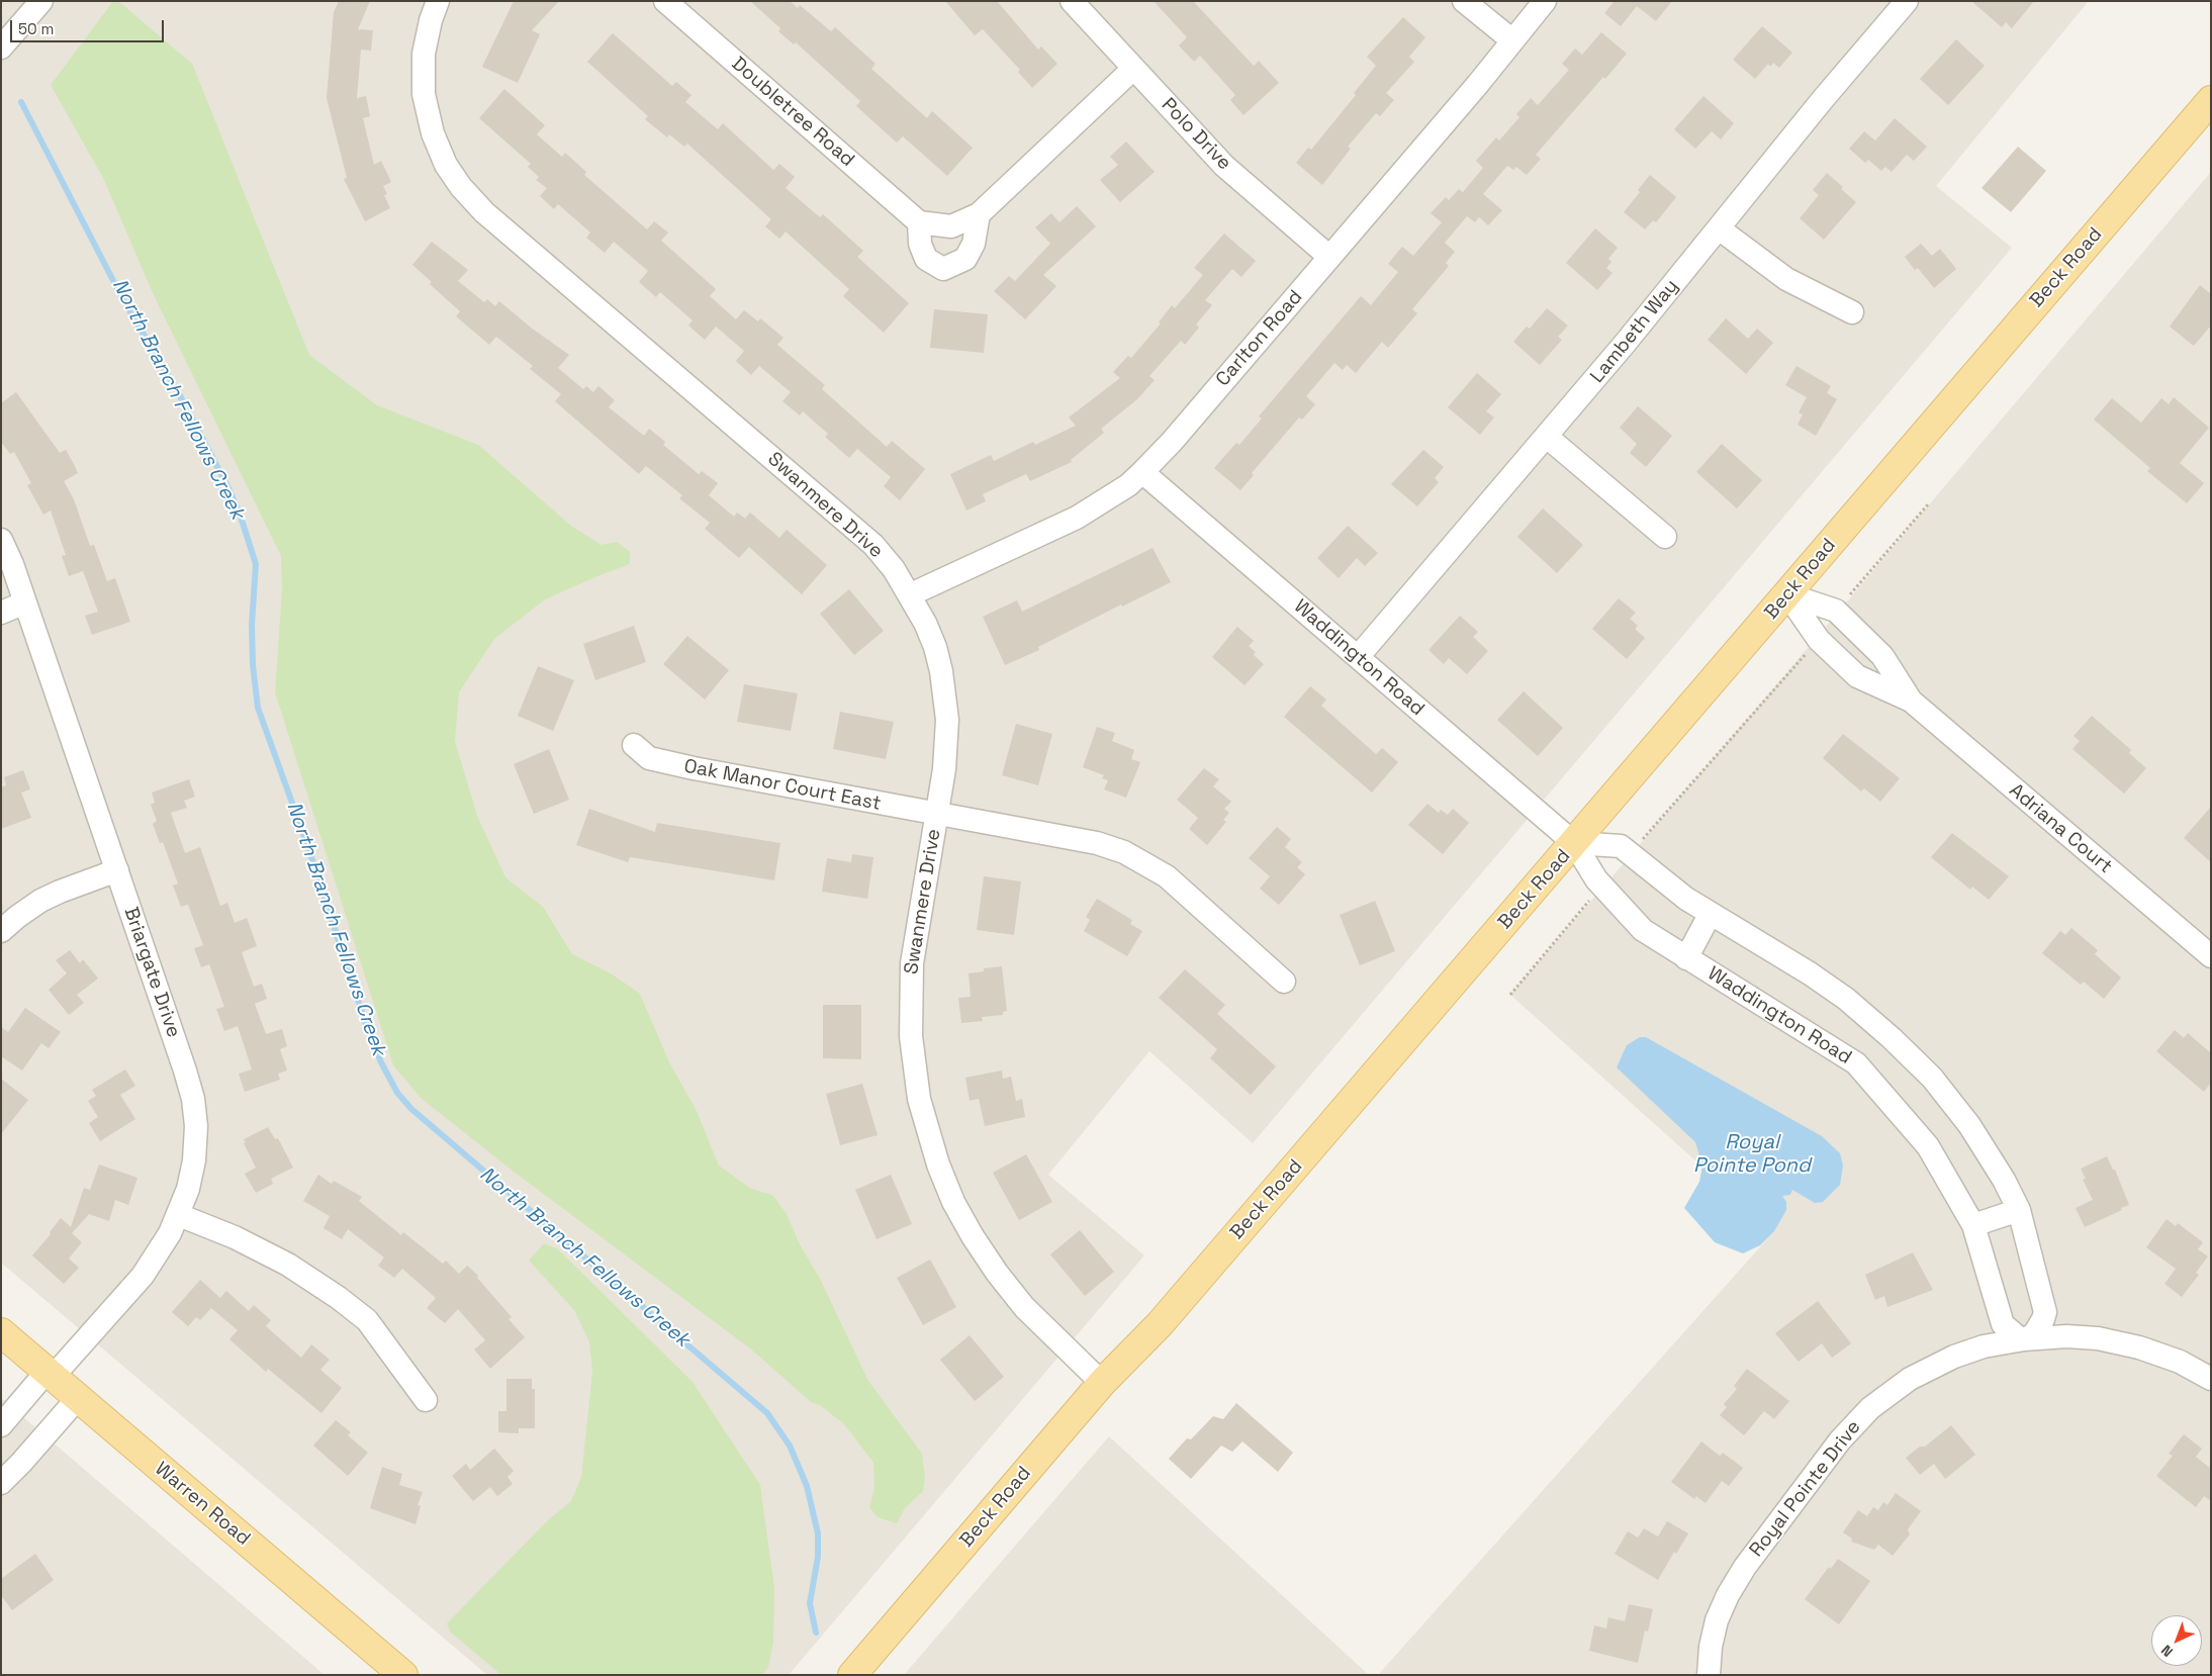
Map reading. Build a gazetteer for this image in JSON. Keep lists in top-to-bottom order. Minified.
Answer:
{"streets":{"main road":["Beck Road","Warren Road"],"street":["Doubletree Road","Polo Drive","Lambeth Way","Carlton Road","Swanmere Drive","Waddington Road","Oak Manor Court East","Adriana Court","Briargate Drive","Royal Pointe Drive"]},"crossings":[["Polo Drive","Carlton Road"],["Beck Road","Swanmere Drive"],["Beck Road","Waddington Road"],["Beck Road","Adriana Court"],["Lambeth Way","Waddington Road"],["Carlton Road","Swanmere Drive"],["Carlton Road","Waddington Road"],["Swanmere Drive","Oak Manor Court East"],["Waddington Road","Royal Pointe Drive"],["Briargate Drive","Warren Road"]],"water":["North Branch Fellows Creek","Royal Pointe Pond"],"scale_bar":"50 m","north":"bottom left"}
